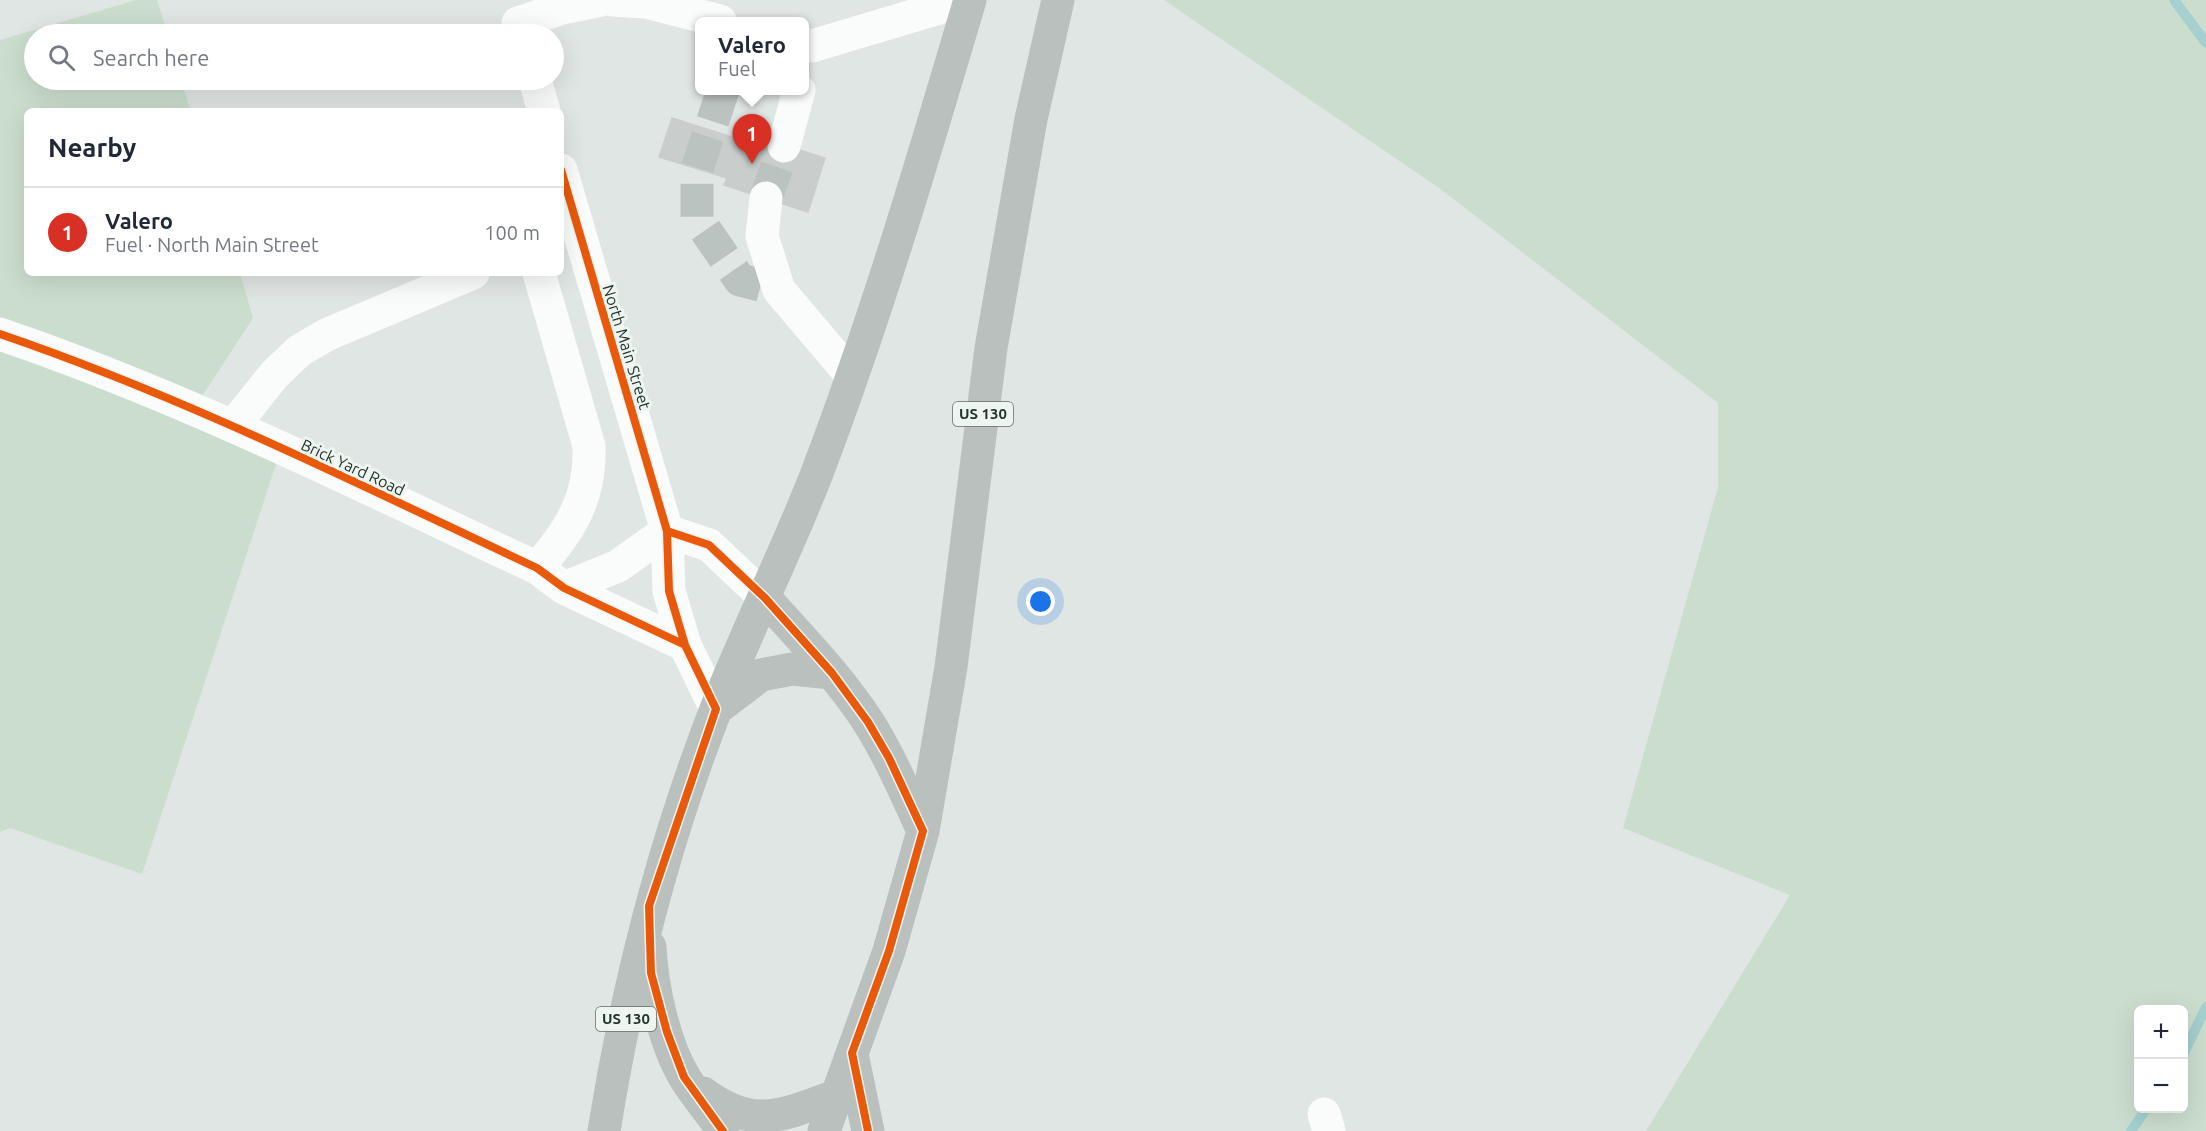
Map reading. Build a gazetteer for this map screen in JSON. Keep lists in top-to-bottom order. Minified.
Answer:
{"streets":{"highway":["US 130"],"street":["North Main Street","Brick Yard Road"]},"crossings":[["North Main Street","US 130"],["North Main Street","Brick Yard Road"]],"page":{"popup":["Valero","Fuel"],"search":"Search here","heading":"Nearby","pins":"1","list":[{"mark":"1","name":"Valero","note":"Fuel · North Main Street","value":"100 m"}],"map_buttons":["+","−"]}}
